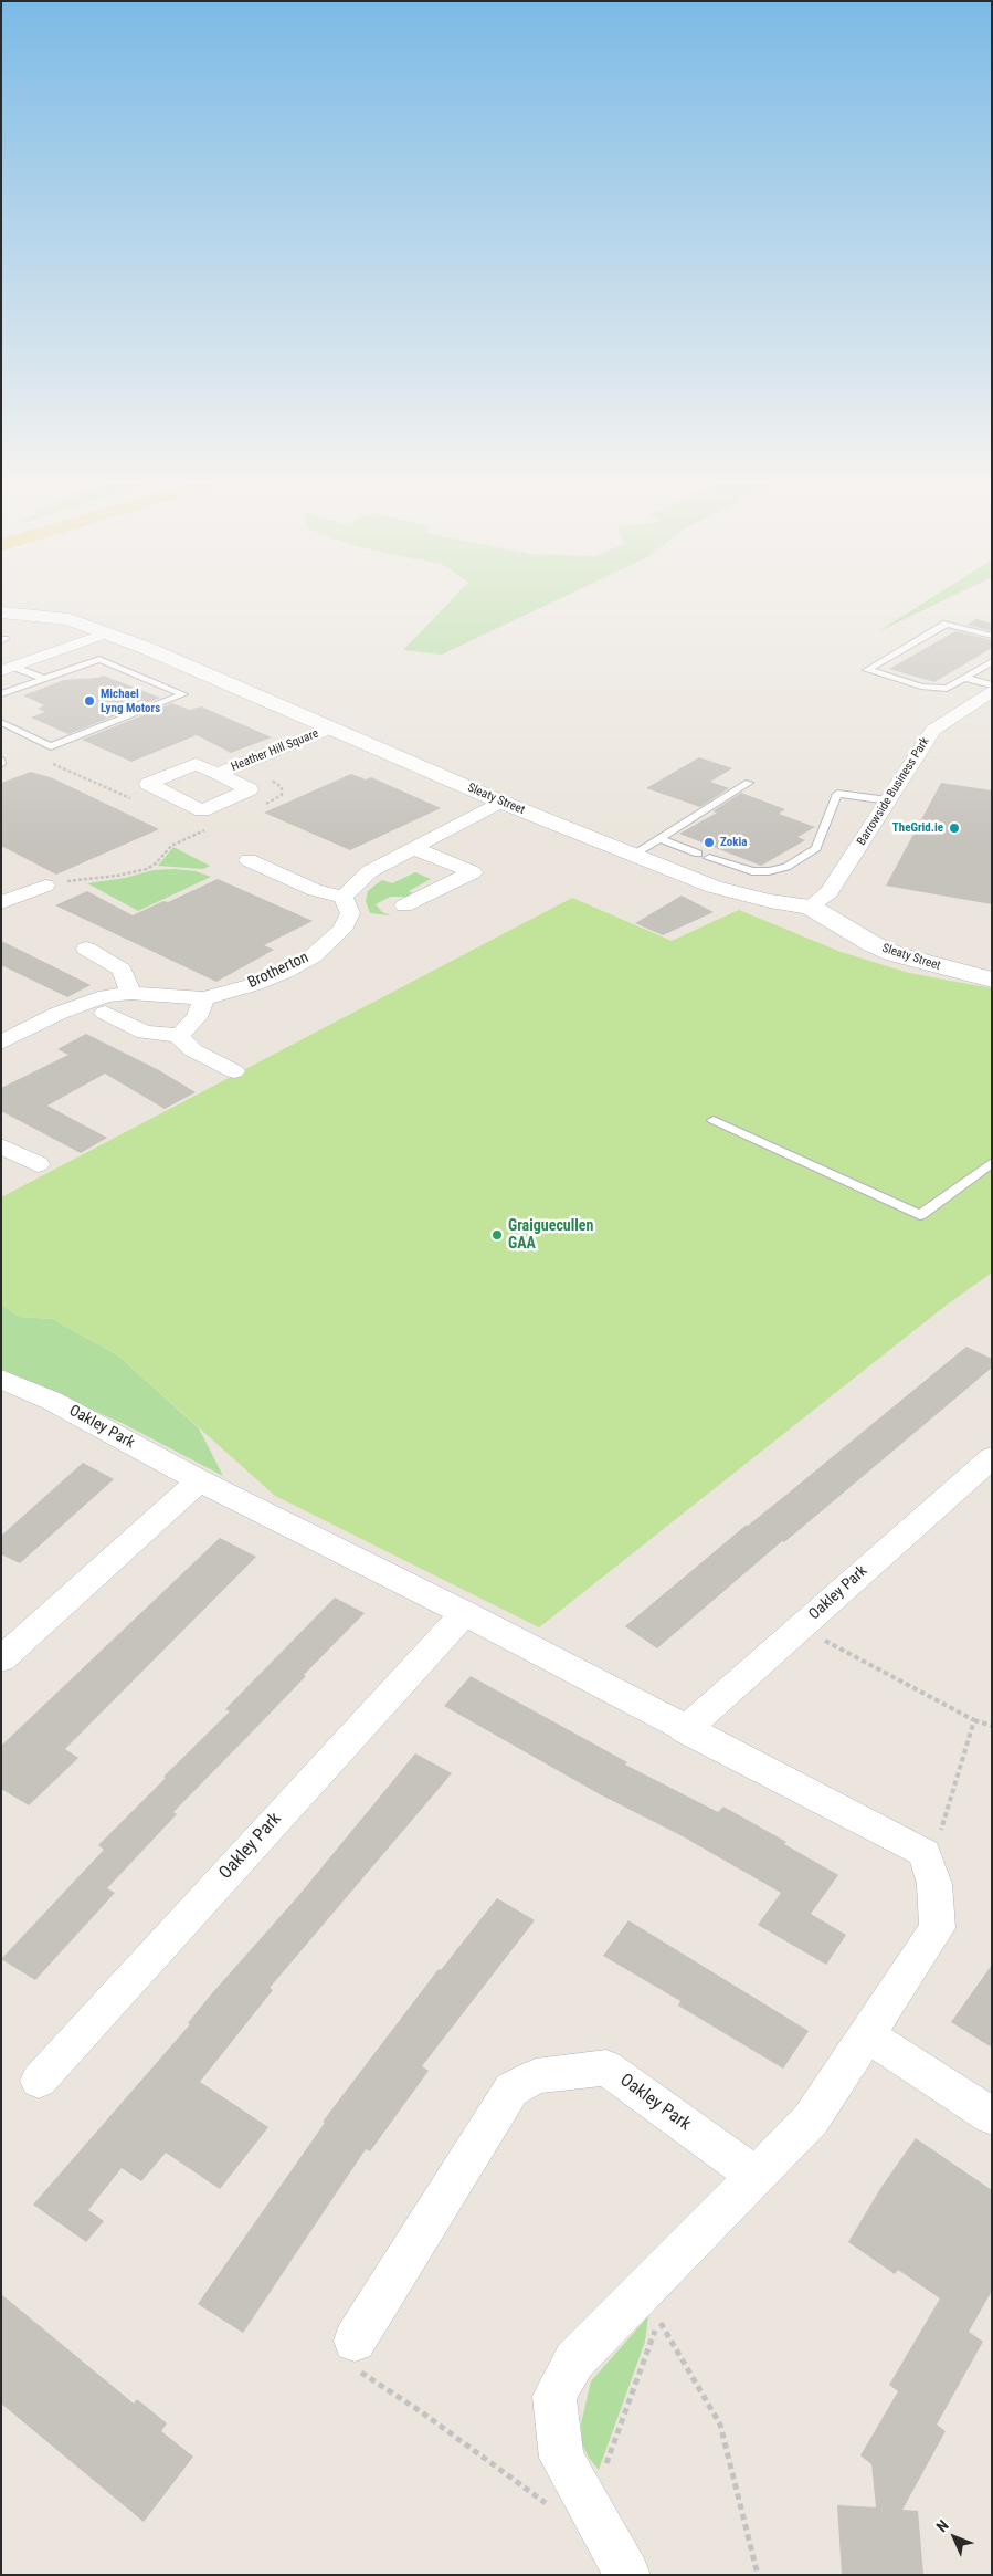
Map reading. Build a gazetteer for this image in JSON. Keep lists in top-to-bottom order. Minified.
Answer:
{"streets":{"street":["Heather Hill Square","Barrowside Business Park","Sleaty Street","Brotherton","Oakley Park"]},"crossings":[["Heather Hill Square","Sleaty Street"],["Barrowside Business Park","Sleaty Street"]],"places":["Michael Lyng Motors","TheGrid.ie","Zokia","Graiguecullen GAA"],"north":"top left"}
